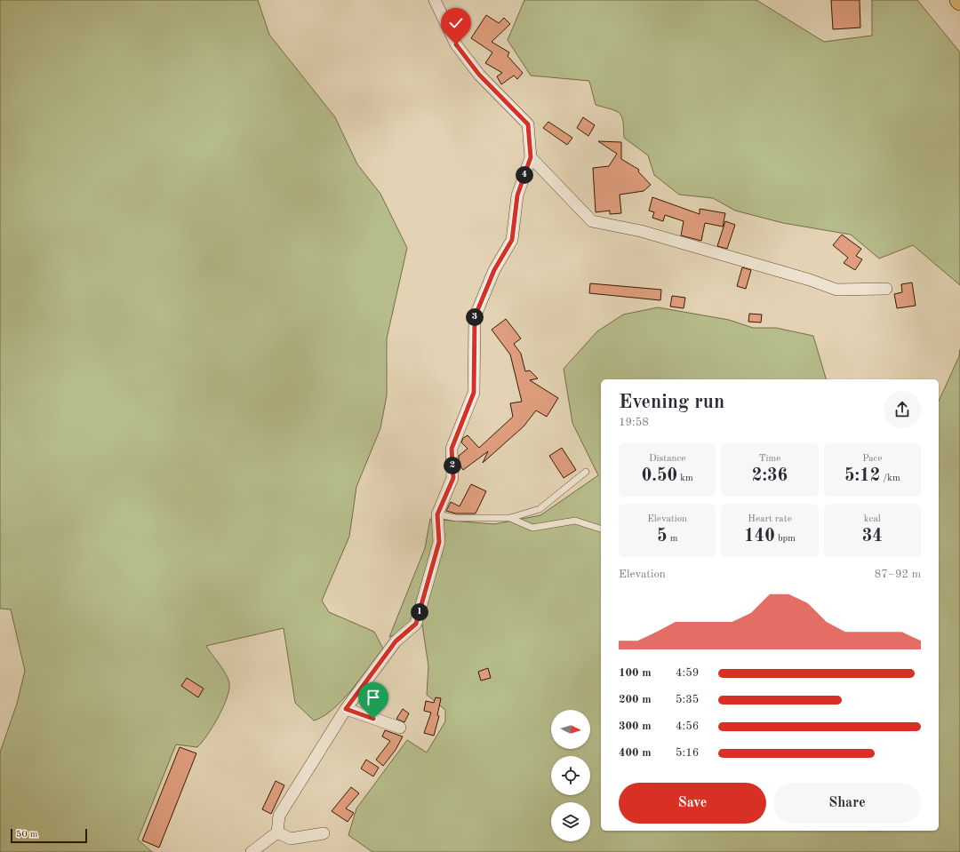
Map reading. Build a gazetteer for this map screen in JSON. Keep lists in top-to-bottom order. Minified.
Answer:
{"scale_bar":"50 m","north":"right","page":{"pins":["4","3","2","1"],"heading":["Evening run","19:58"],"stats":[["Distance","0.50 km"],["Time","2:36"],["Pace","5:12 /km"],["Elevation","5 m"],["Heart rate","140 bpm"],["kcal","34"]],"chart":["Elevation","87–92 m"],"list":[{"name":"100 m","note":"4:59"},{"name":"200 m","note":"5:35"},{"name":"300 m","note":"4:56"},{"name":"400 m","note":"5:16"}],"buttons":["Save","Share"],"scale":"50 m"}}
